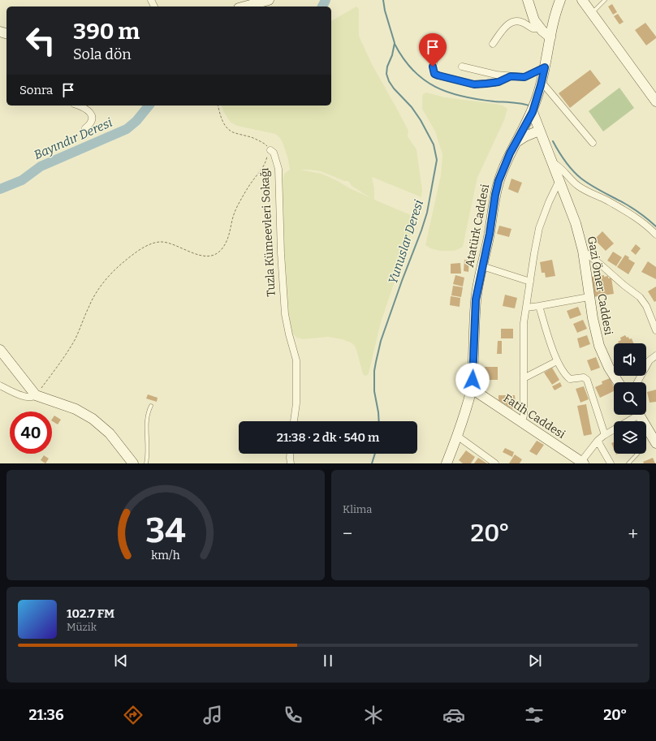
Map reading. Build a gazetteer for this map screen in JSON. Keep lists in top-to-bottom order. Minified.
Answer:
{"streets":{"street":["Atatürk Caddesi","Tuzla Kümeevleri Sokağı","Gazi Ömer Caddesi","Fatih Caddesi"]},"crossings":[["Atatürk Caddesi","Gazi Ömer Caddesi"],["Atatürk Caddesi","Fatih Caddesi"]],"water":["Bayındır Deresi","Yunuslar Deresi"],"page":{"turn":["390 m","Sola dön"],"then":"Sonra","limit":"40","trip":"21:38 · 2 dk · 540 m","tile":"Klima","heat":["−","20°","+"],"song":["102.7 FM","Müzik"],"tabs":["21:36","20°"],"gauge":["34","km/h"]}}
